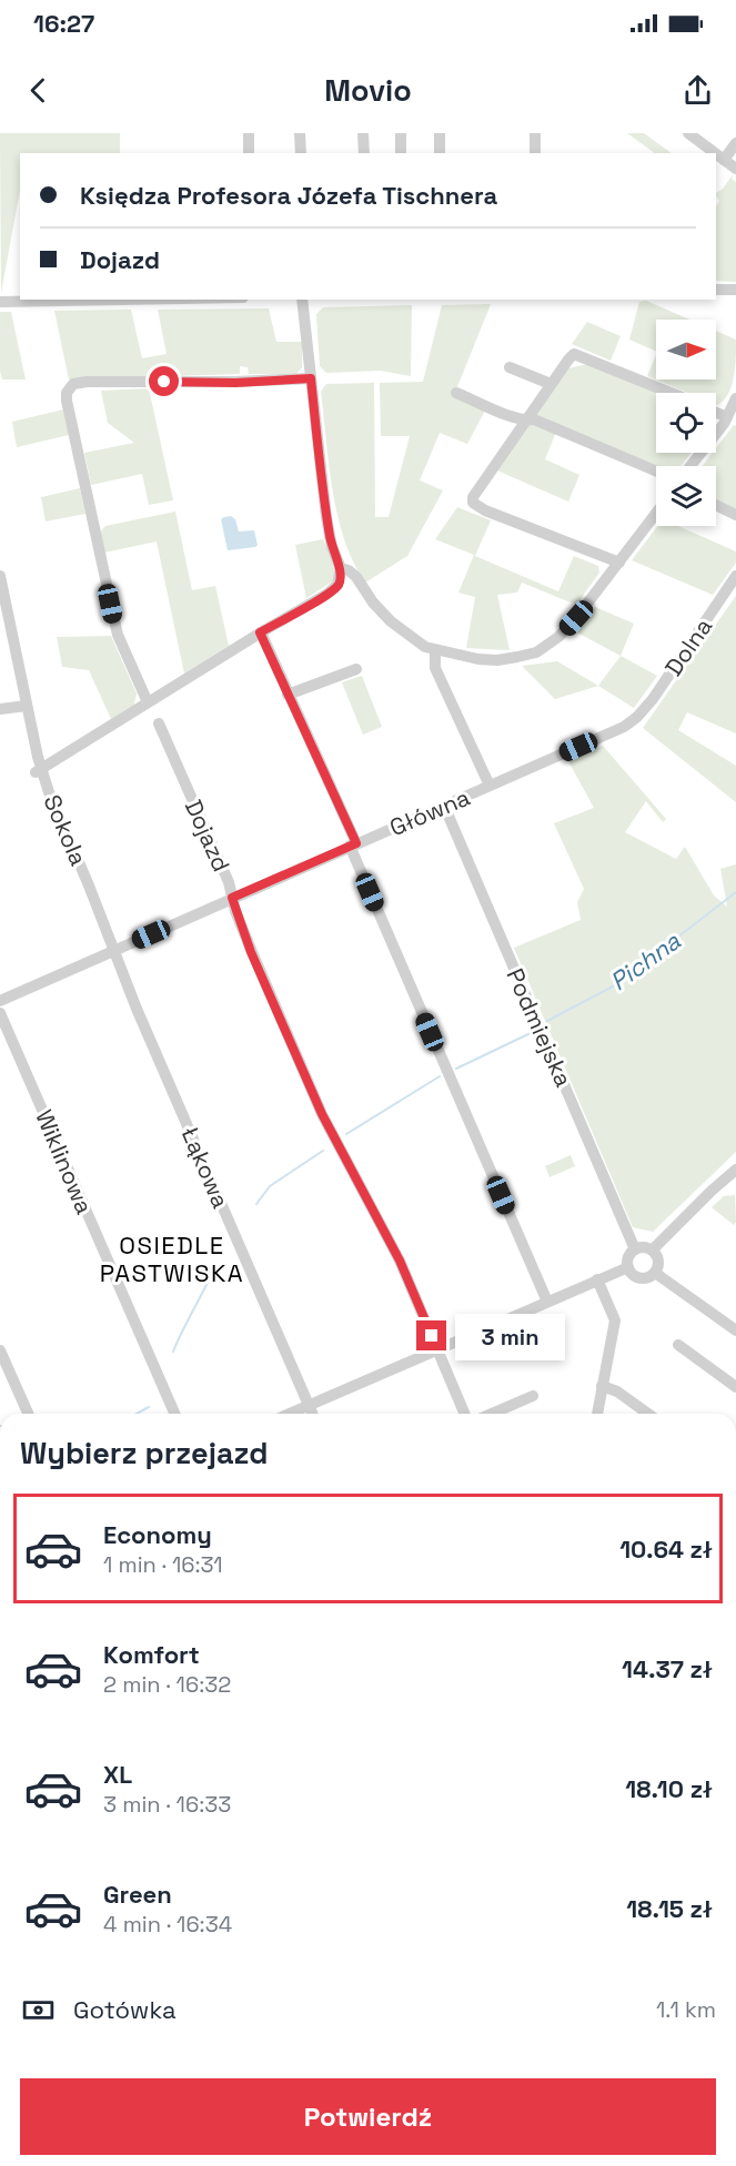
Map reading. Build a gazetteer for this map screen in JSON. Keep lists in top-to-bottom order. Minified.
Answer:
{"streets":{"street":["Dolna","Główna","Sokola","Dojazd","Podmiejska","Wiklinowa","Łąkowa"]},"crossings":[["Dolna","Główna"],["Główna","Sokola"],["Główna","Dojazd"],["Główna","Podmiejska"],["Główna","Łąkowa"],["Sokola","Łąkowa"]],"districts":["OSIEDLE PASTWISKA"],"water":["Pichna"],"north":"right","page":{"status":"16:27","header":"Movio","banner":["Księdza Profesora Józefa Tischnera","Dojazd"],"bubble":"3 min","heading":"Wybierz przejazd","list":[{"name":"Economy","note":"1 min · 16:31","value":"10.64 zł"},{"name":"Komfort","note":"2 min · 16:32","value":"14.37 zł"},{"name":"XL","note":"3 min · 16:33","value":"18.10 zł"},{"name":"Green","note":"4 min · 16:34","value":"18.15 zł"}],"pay":["Gotówka","1.1 km"],"buttons":"Potwierdź"}}
